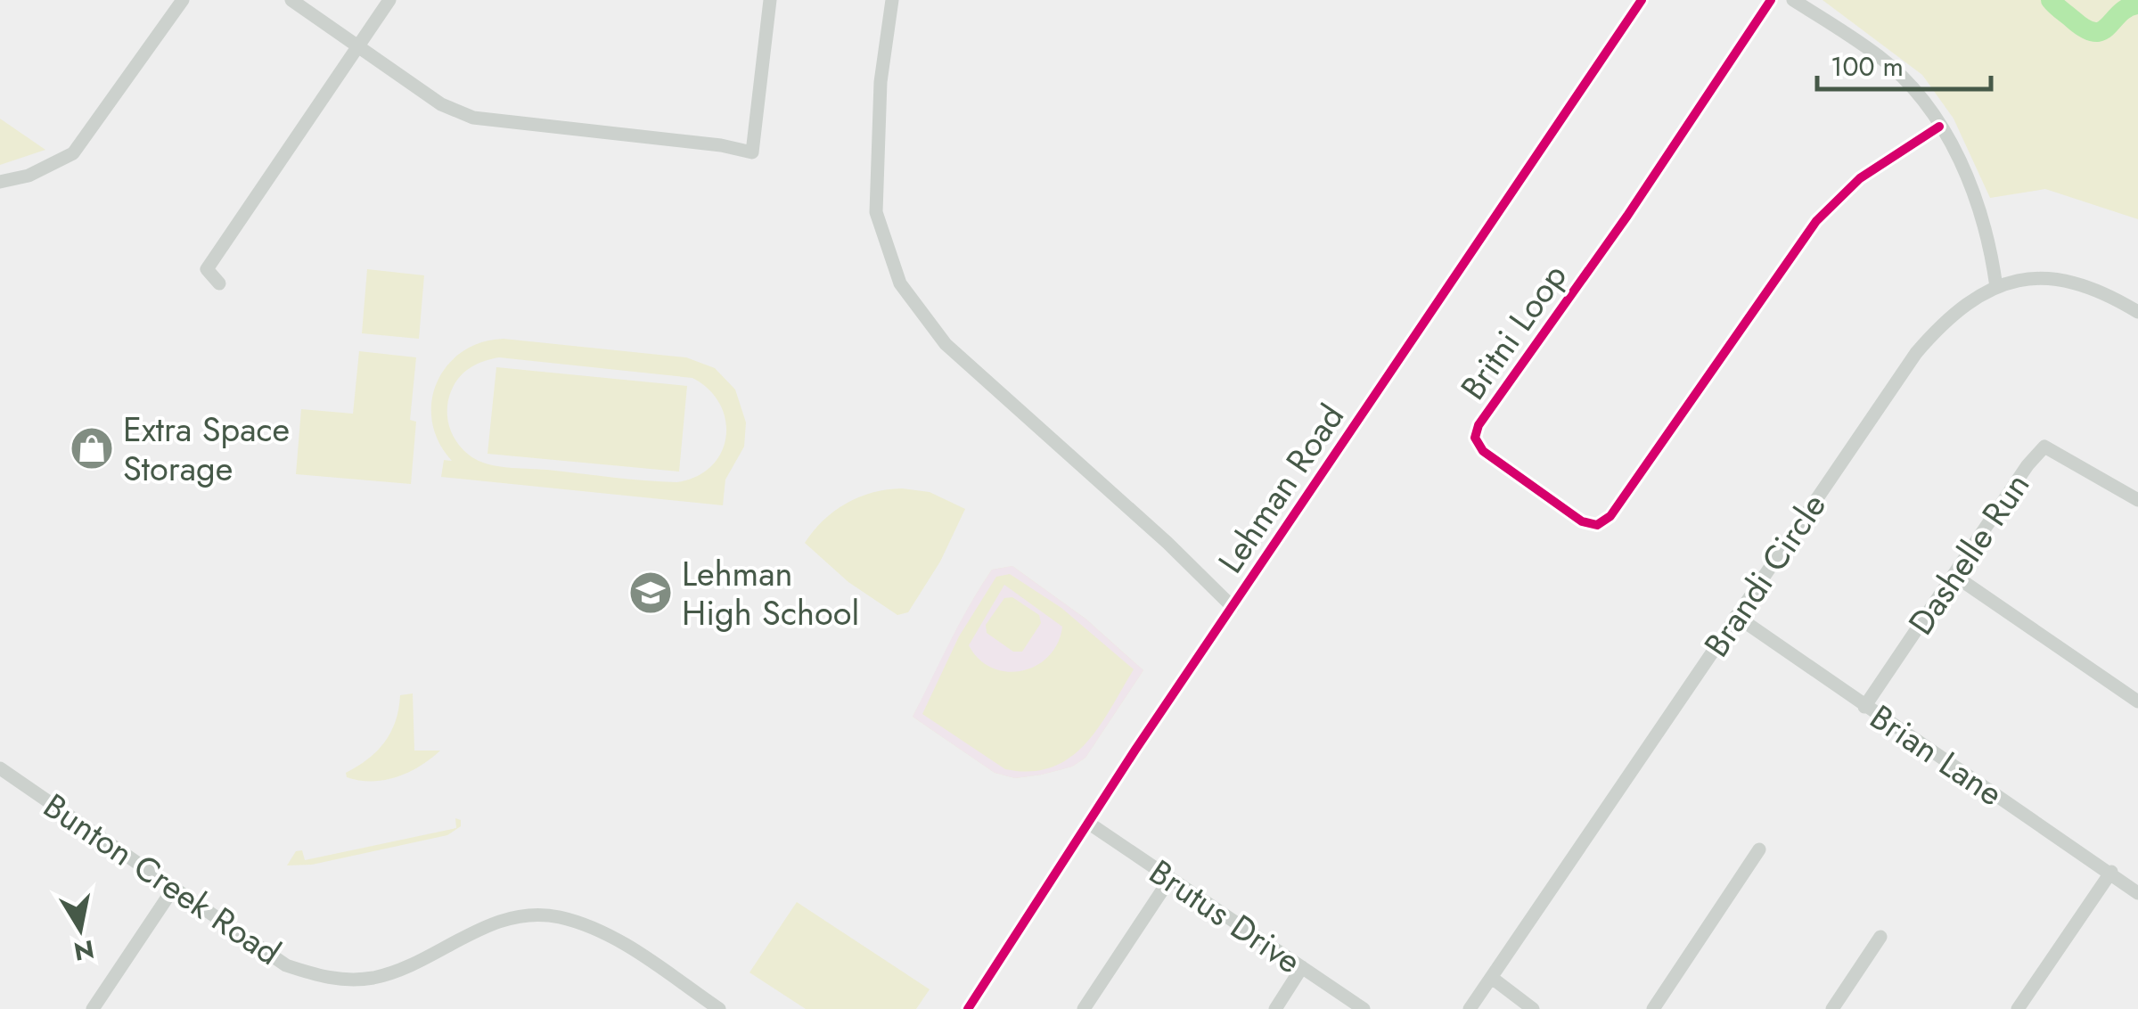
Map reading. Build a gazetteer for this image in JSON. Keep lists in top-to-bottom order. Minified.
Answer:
{"streets":{"street":["Britni Loop","Lehman Road","Dashelle Run","Brandi Circle","Brian Lane","Bunton Creek Road","Brutus Drive"]},"crossings":[["Lehman Road","Brutus Drive"],["Dashelle Run","Brian Lane"],["Brandi Circle","Brian Lane"]],"places":{"shop":["Extra Space Storage"],"school or university":["Lehman High School"]},"scale_bar":"100 m","north":"bottom"}
